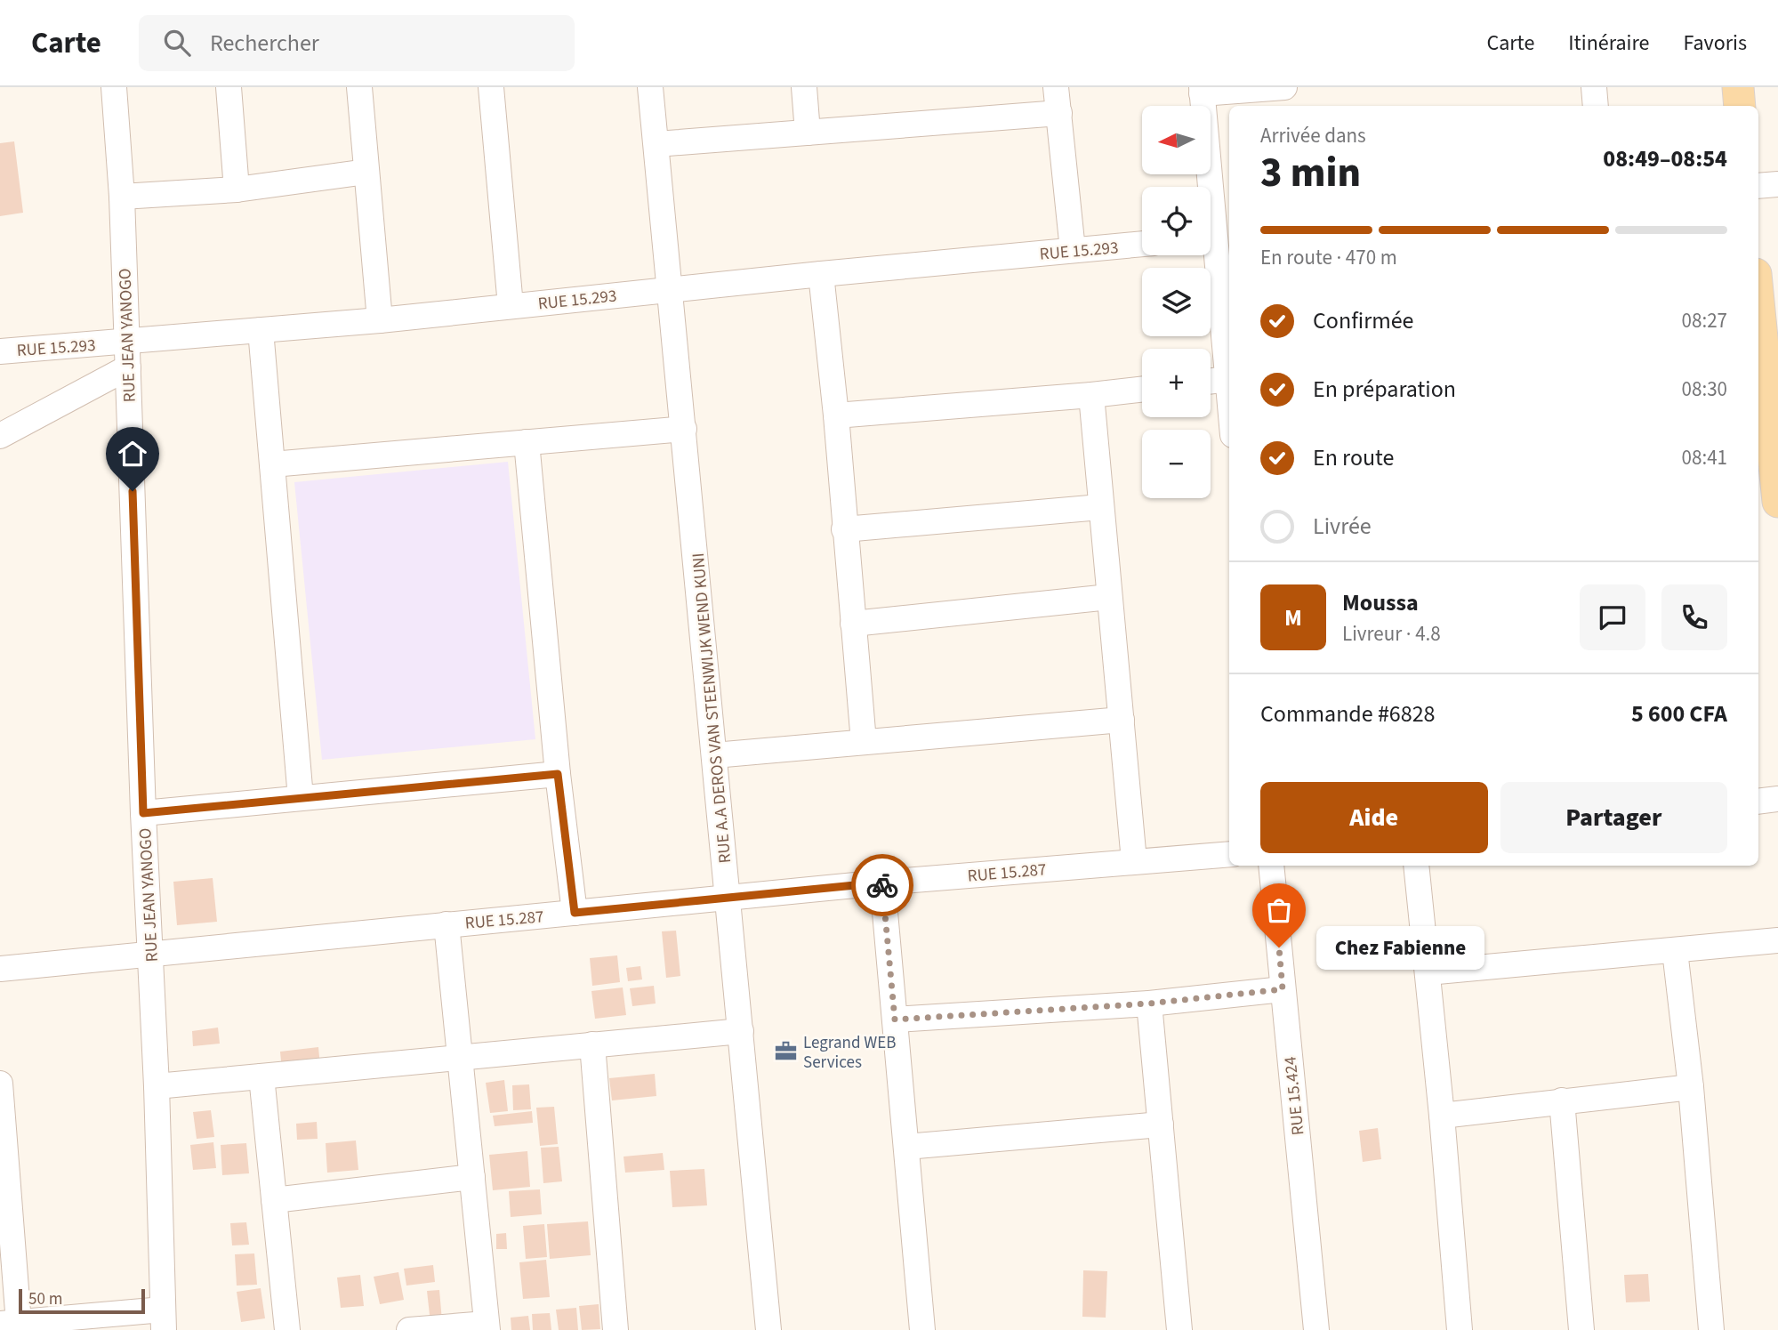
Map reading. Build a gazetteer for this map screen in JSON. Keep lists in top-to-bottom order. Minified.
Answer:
{"streets":{"street":["RUE 15.293","RUE JEAN YANOGO","RUE A.A DEROS VAN STEENWIJK WEND KUNI","RUE 15.287","RUE 15.424"]},"crossings":[["RUE 15.293","RUE JEAN YANOGO"],["RUE 15.293","RUE A.A DEROS VAN STEENWIJK WEND KUNI"],["RUE JEAN YANOGO","RUE 15.287"],["RUE A.A DEROS VAN STEENWIJK WEND KUNI","RUE 15.287"]],"places":{"other":["Chez Fabienne"],"office":["Legrand WEB Services"]},"scale_bar":"50 m","north":"left","page":{"header":"Carte","search":"Rechercher","nav":["Carte","Itinéraire","Favoris"],"map_buttons":["+","−"],"heading":["3 min","Arrivée dans","08:49–08:54"],"panel":["Moussa","Livreur · 4.8","Commande #6828","5 600 CFA"],"bar":"En route · 470 m","list":[["Confirmée","08:27"],["En préparation","08:30"],["En route","08:41"],"Livrée"],"round":"M","buttons":["Aide","Partager"],"bubble":"Chez Fabienne","scale":"50 m"}}
